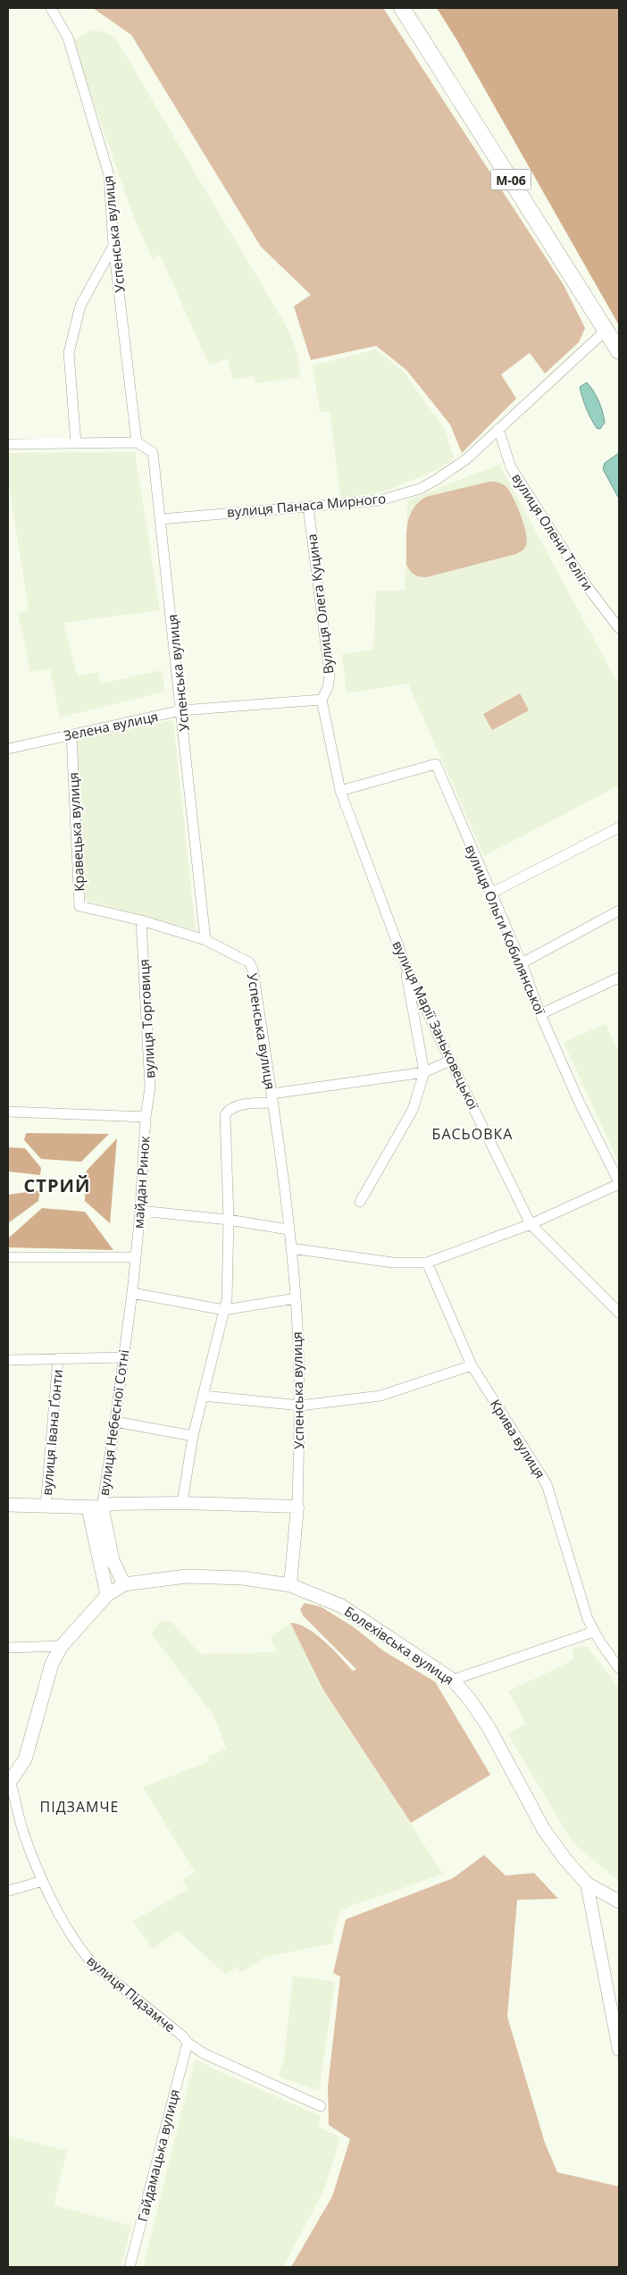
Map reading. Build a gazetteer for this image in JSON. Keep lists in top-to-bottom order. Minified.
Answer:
{"streets":{"highway":["М-06"],"main road":["вулиця Небесної Сотні","Болехівська вулиця","вулиця Підзамче"],"street":["Успенська вулиця","вулиця Панаса Мирного","вулиця Олени Теліги","Вулиця Олега Куцина","Зелена вулиця","Кравецька вулиця","вулиця Ольги Кобилянської","вулиця Торговиця","вулиця Марії Заньковецької","майдан Ринок","вулиця Івана Ґонти","Крива вулиця","Гайдамацька вулиця"]},"crossings":[["М-06","вулиця Панаса Мирного"],["Успенська вулиця","вулиця Панаса Мирного"],["Успенська вулиця","Зелена вулиця"],["Успенська вулиця","Кравецька вулиця"],["Успенська вулиця","Болехівська вулиця"],["вулиця Панаса Мирного","вулиця Олени Теліги"],["вулиця Панаса Мирного","Вулиця Олега Куцина"],["Вулиця Олега Куцина","Зелена вулиця"],["Вулиця Олега Куцина","вулиця Марії Заньковецької"],["Зелена вулиця","Кравецька вулиця"],["Зелена вулиця","вулиця Марії Заньковецької"],["Кравецька вулиця","вулиця Торговиця"],["вулиця Ольги Кобилянської","вулиця Марії Заньковецької"],["вулиця Торговиця","майдан Ринок"],["майдан Ринок","вулиця Небесної Сотні"],["вулиця Небесної Сотні","Болехівська вулиця"],["вулиця Небесної Сотні","вулиця Підзамче"],["Болехівська вулиця","вулиця Підзамче"],["вулиця Підзамче","Гайдамацька вулиця"]],"districts":["БАСЬОВКА","СТРИЙ","ПІДЗАМЧЕ"]}
